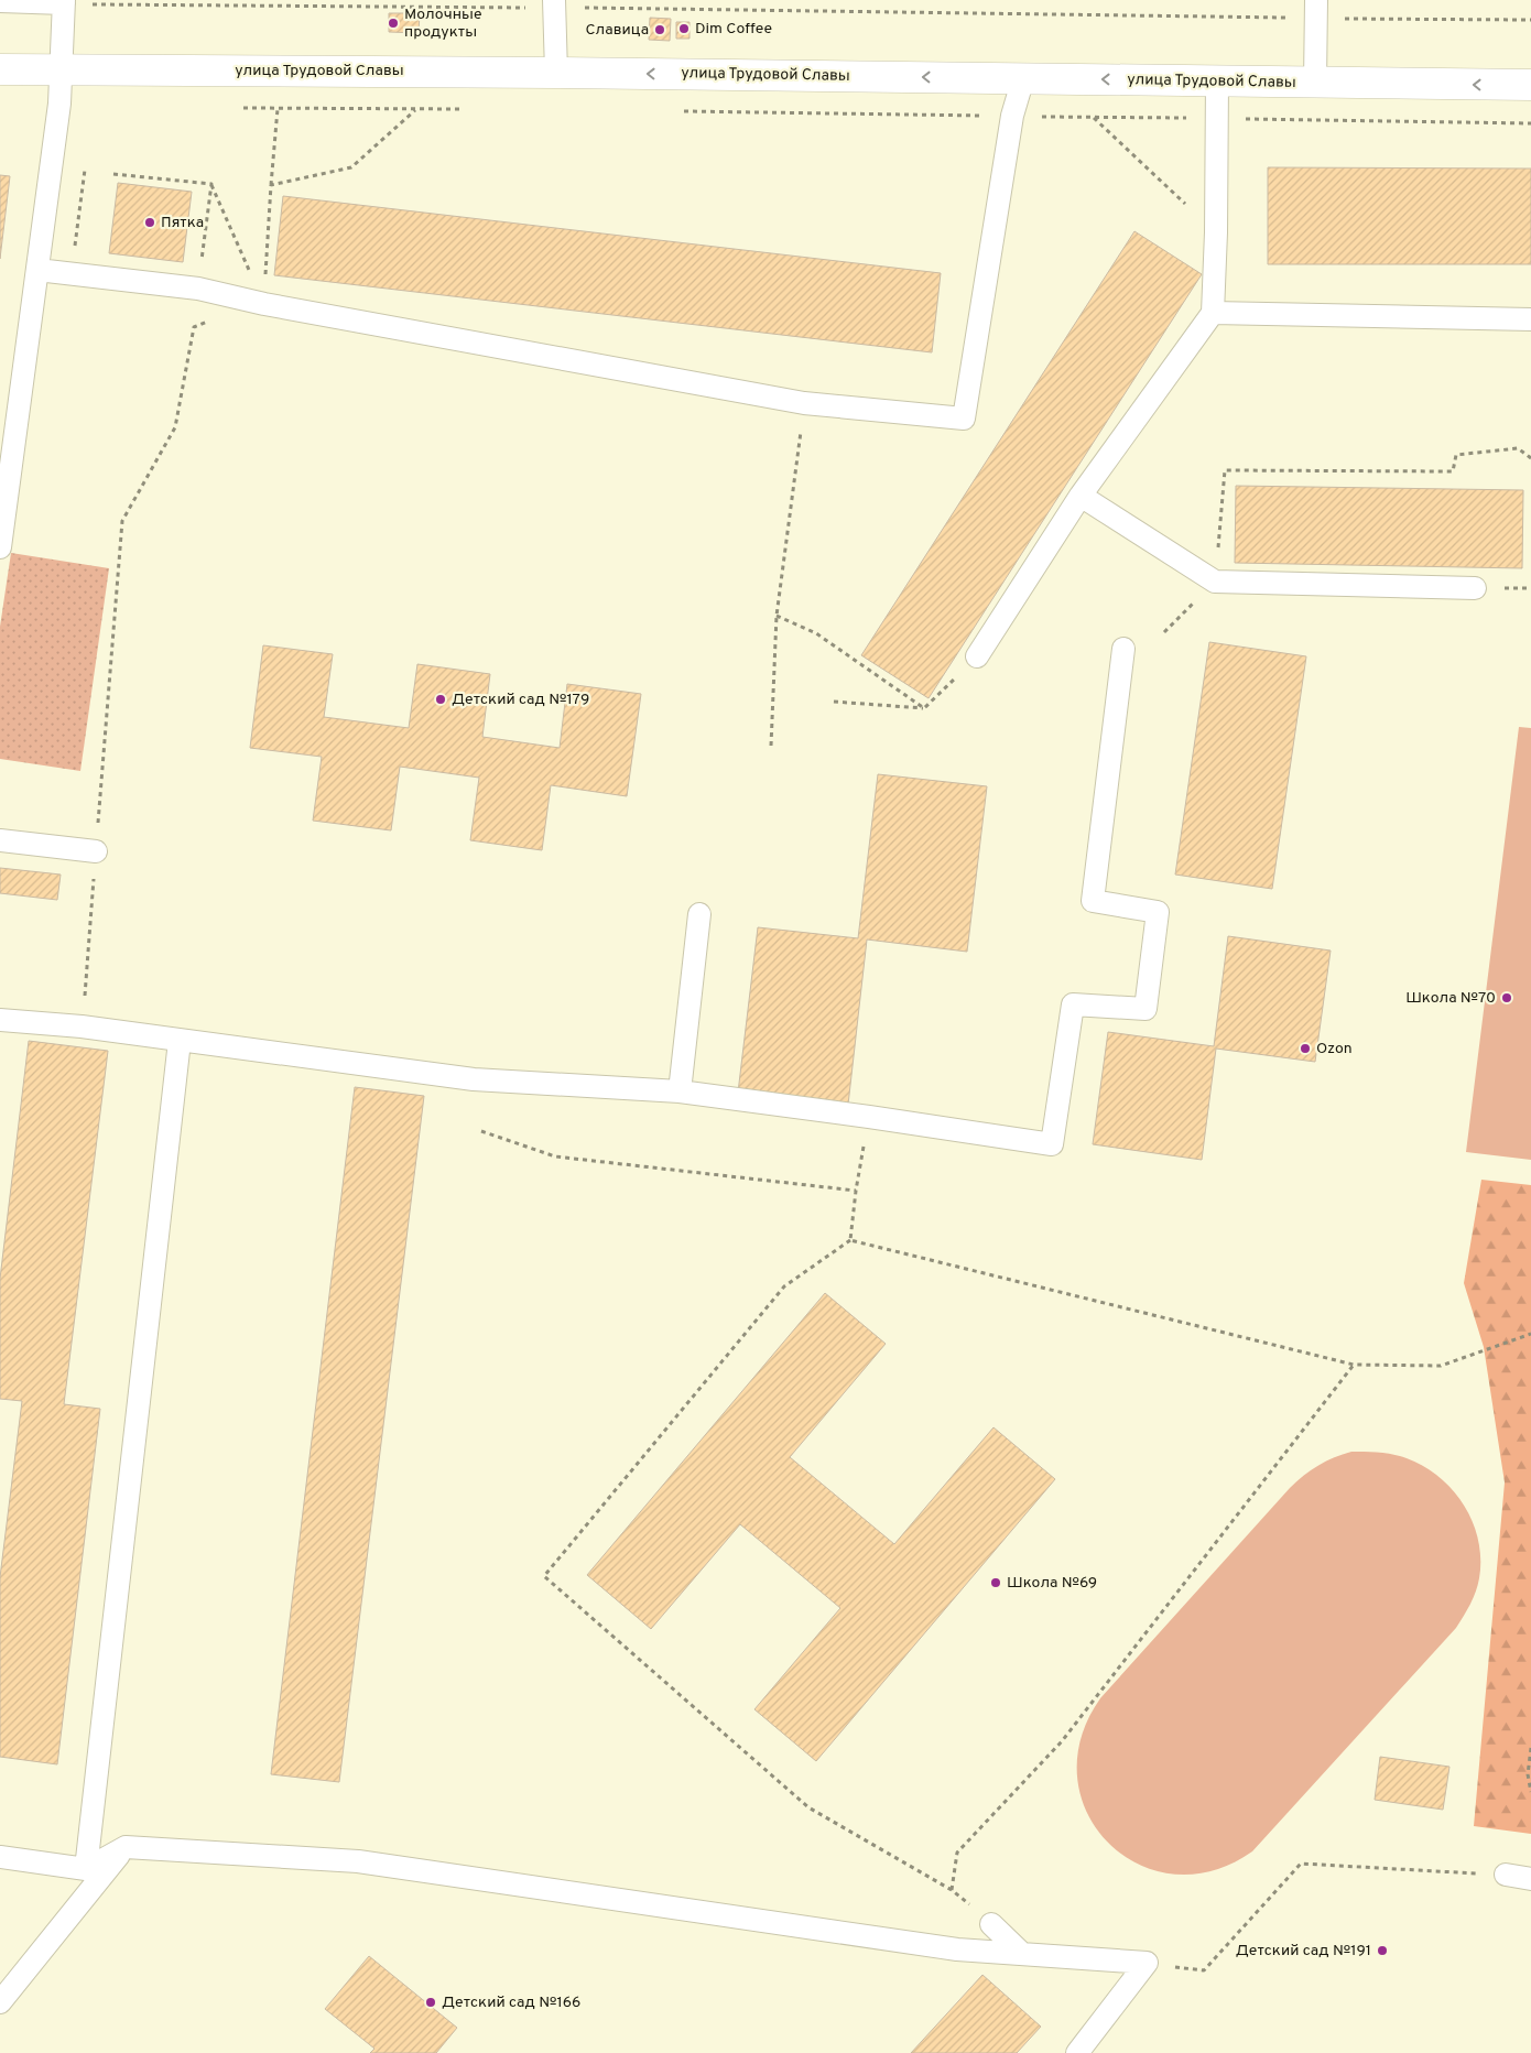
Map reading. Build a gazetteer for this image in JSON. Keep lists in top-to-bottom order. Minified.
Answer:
{"streets":{"street":["улица Трудовой Славы"]},"one_way":["улица Трудовой Славы"],"places":["Молочные продукты","Dim Coffee","Славица","Пятка","Детский сад №179","Школа №70","Ozon","Школа №69","Детский сад №191","Детский сад №166"]}
